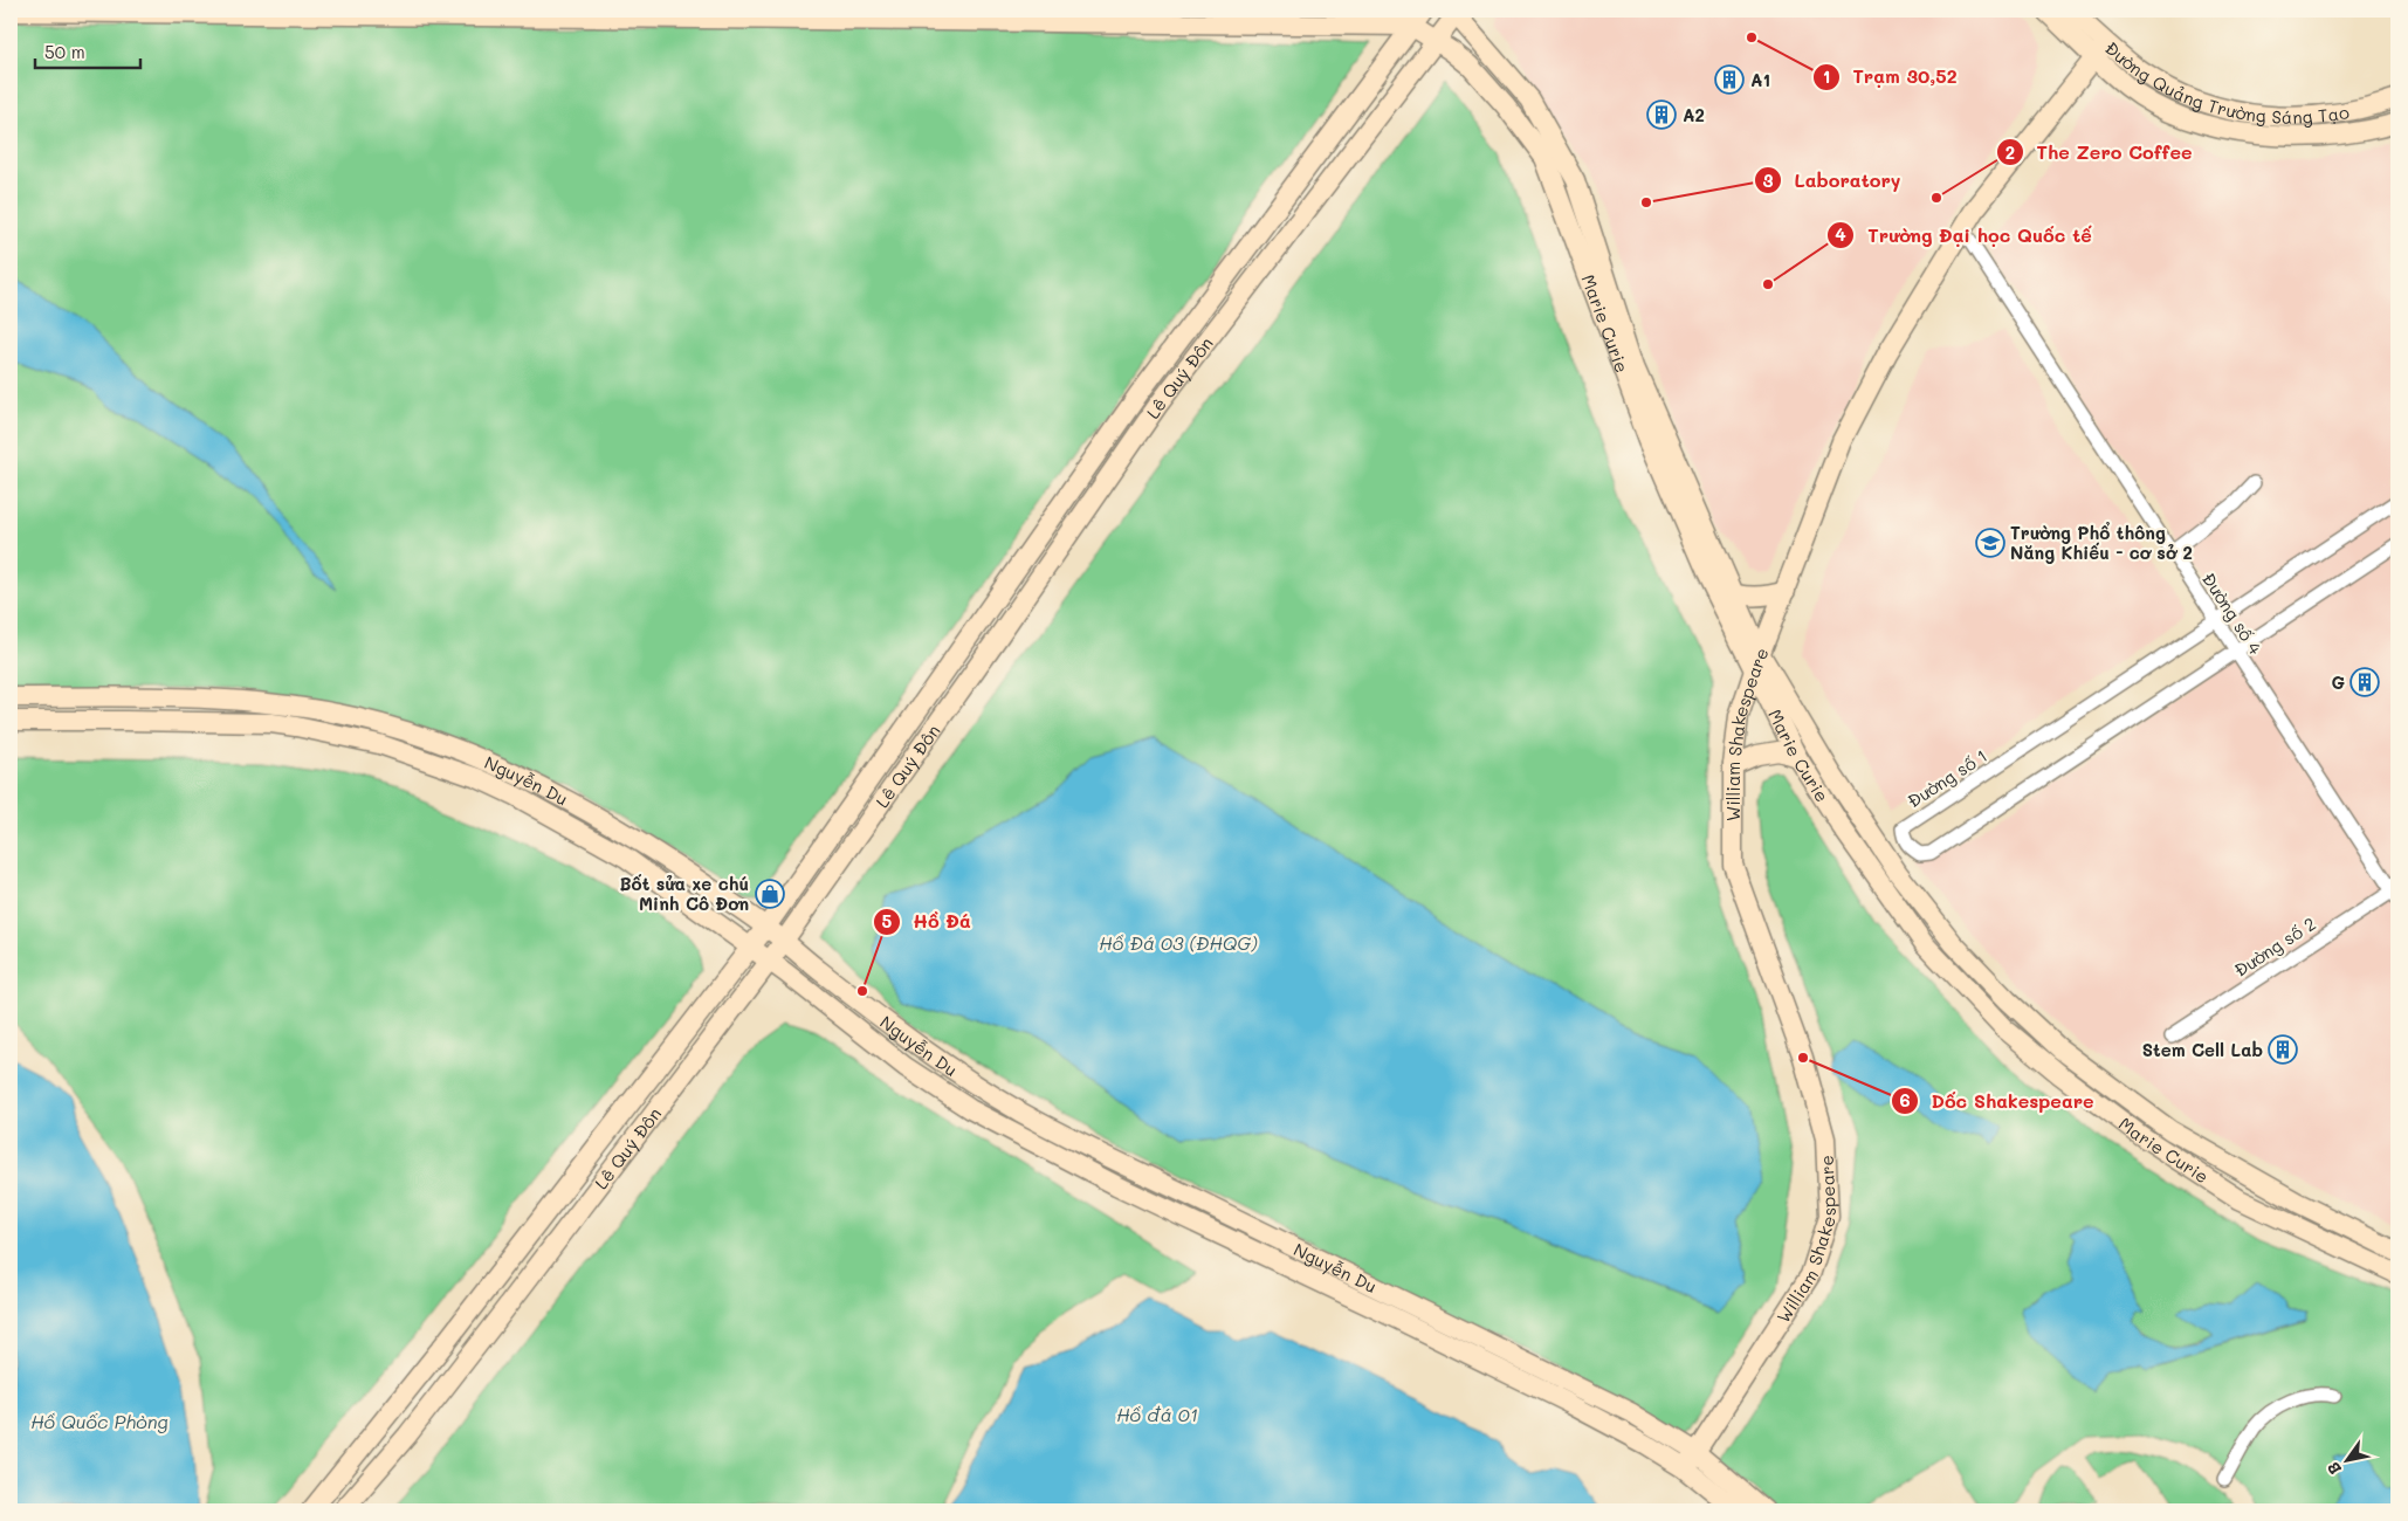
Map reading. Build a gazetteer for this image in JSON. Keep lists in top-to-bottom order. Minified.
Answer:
{"streets":{"street":["Đường Quảng Trường Sáng Tạo","Marie Curie","Lê Quý Đôn","Đường số 4","William Shakespeare","Đường số 1","Nguyễn Du","Đường số 2"]},"crossings":[["Đường Quảng Trường Sáng Tạo","William Shakespeare"],["Marie Curie","Lê Quý Đôn"],["Marie Curie","William Shakespeare"],["Lê Quý Đôn","Nguyễn Du"],["Đường số 4","William Shakespeare"],["Đường số 4","Đường số 1"],["Đường số 4","Đường số 2"],["William Shakespeare","Nguyễn Du"]],"water":["Hồ Đá 03 (ĐHQG)","Hồ đá 01","Hồ Quốc Phòng"],"places":{"other":["Trạm 30,52","The Zero Coffee","Laboratory","Trường Đại học Quốc tế","Hồ Đá","Dốc Shakespeare"],"building":["A1","A2","G","Stem Cell Lab"],"school or university":["Trường Phổ thông Năng Khiếu - cơ sở 2"],"shop":["Bốt sửa xe chú Minh Cô Đơn"]},"scale_bar":"50 m","north":"bottom left"}
